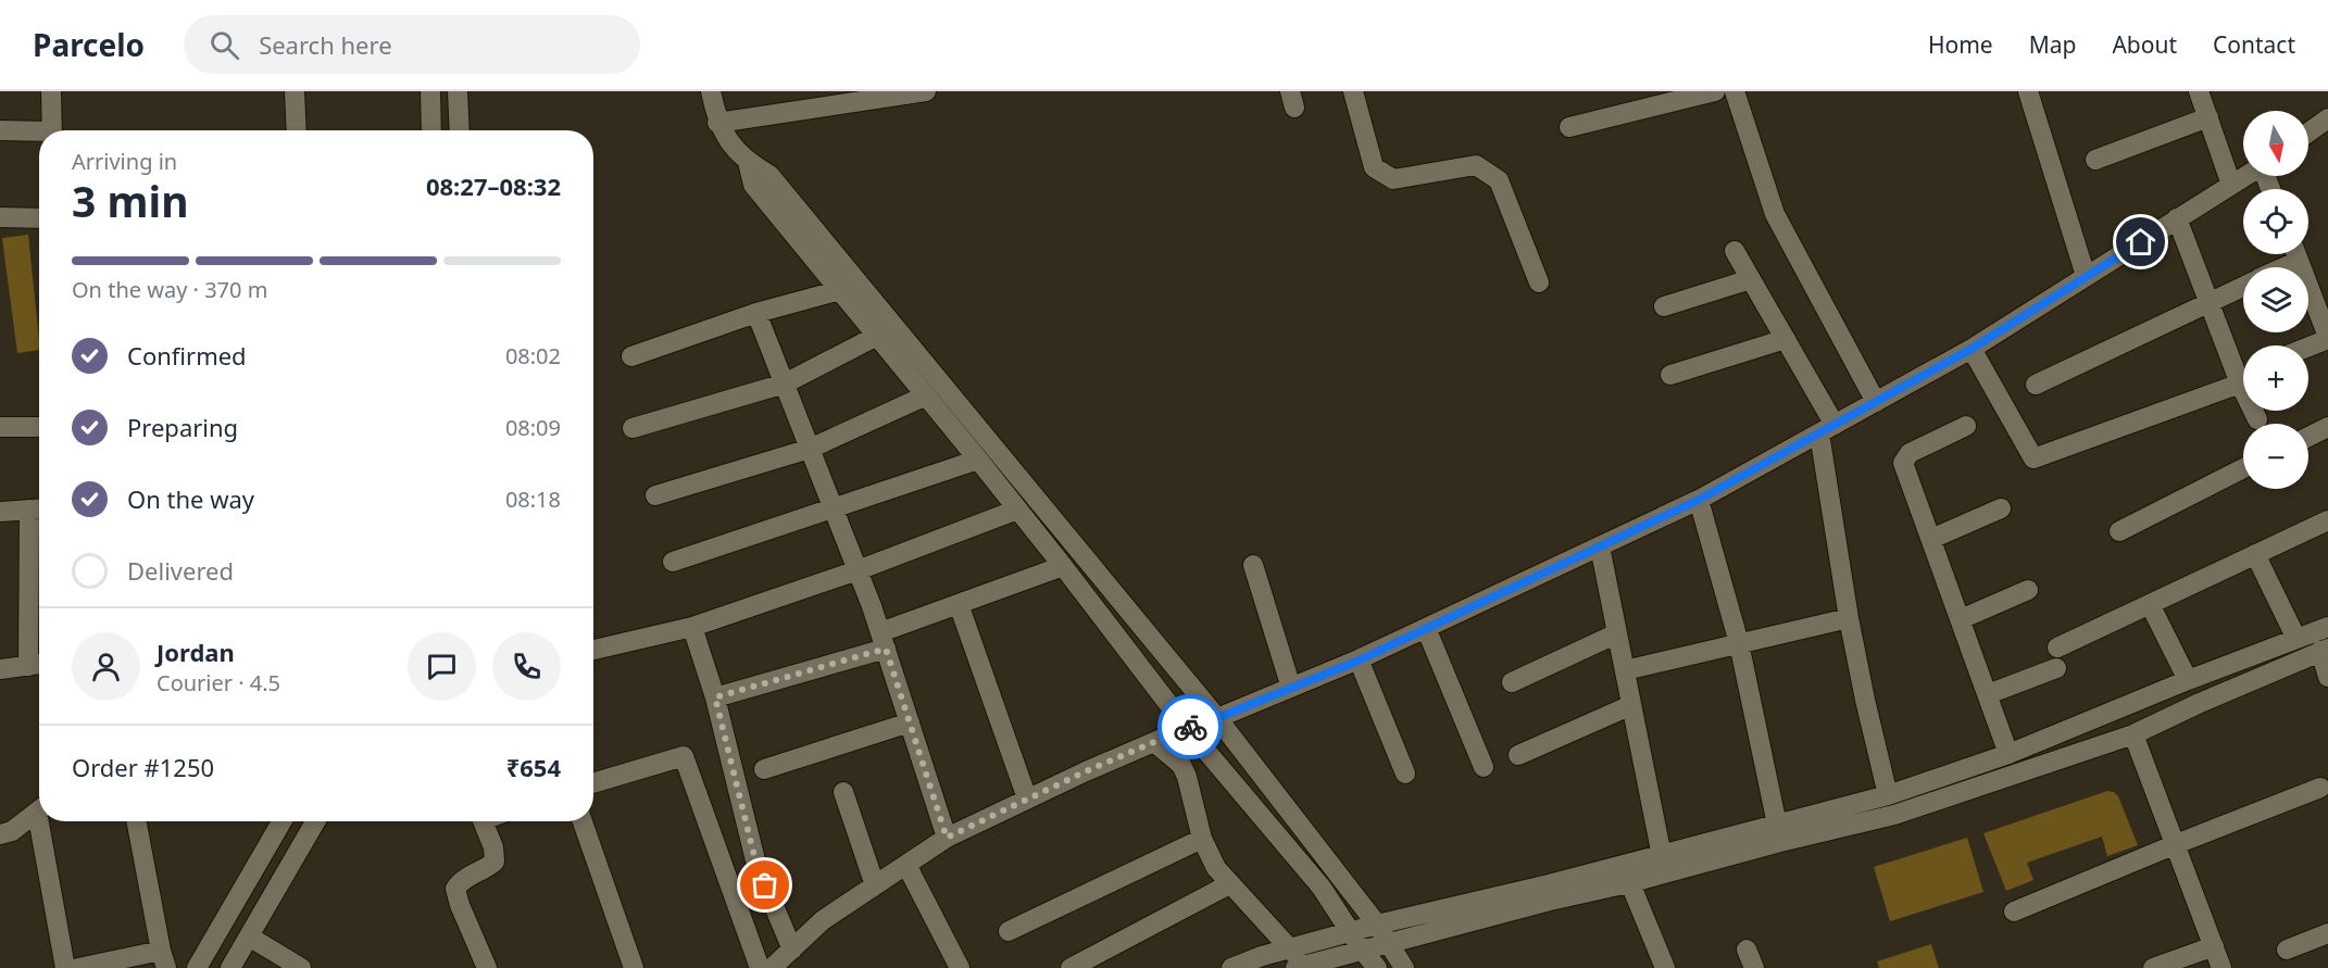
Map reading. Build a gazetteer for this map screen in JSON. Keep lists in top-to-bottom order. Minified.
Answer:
{"north":"bottom","page":{"header":"Parcelo","search":"Search here","nav":["Home","Map","About","Contact"],"map_buttons":["+","−"],"heading":["3 min","Arriving in","08:27–08:32"],"panel":["Jordan","Courier · 4.5","Order #1250","₹654"],"bar":"On the way · 370 m","list":[["Confirmed","08:02"],["Preparing","08:09"],["On the way","08:18"],"Delivered"]}}
